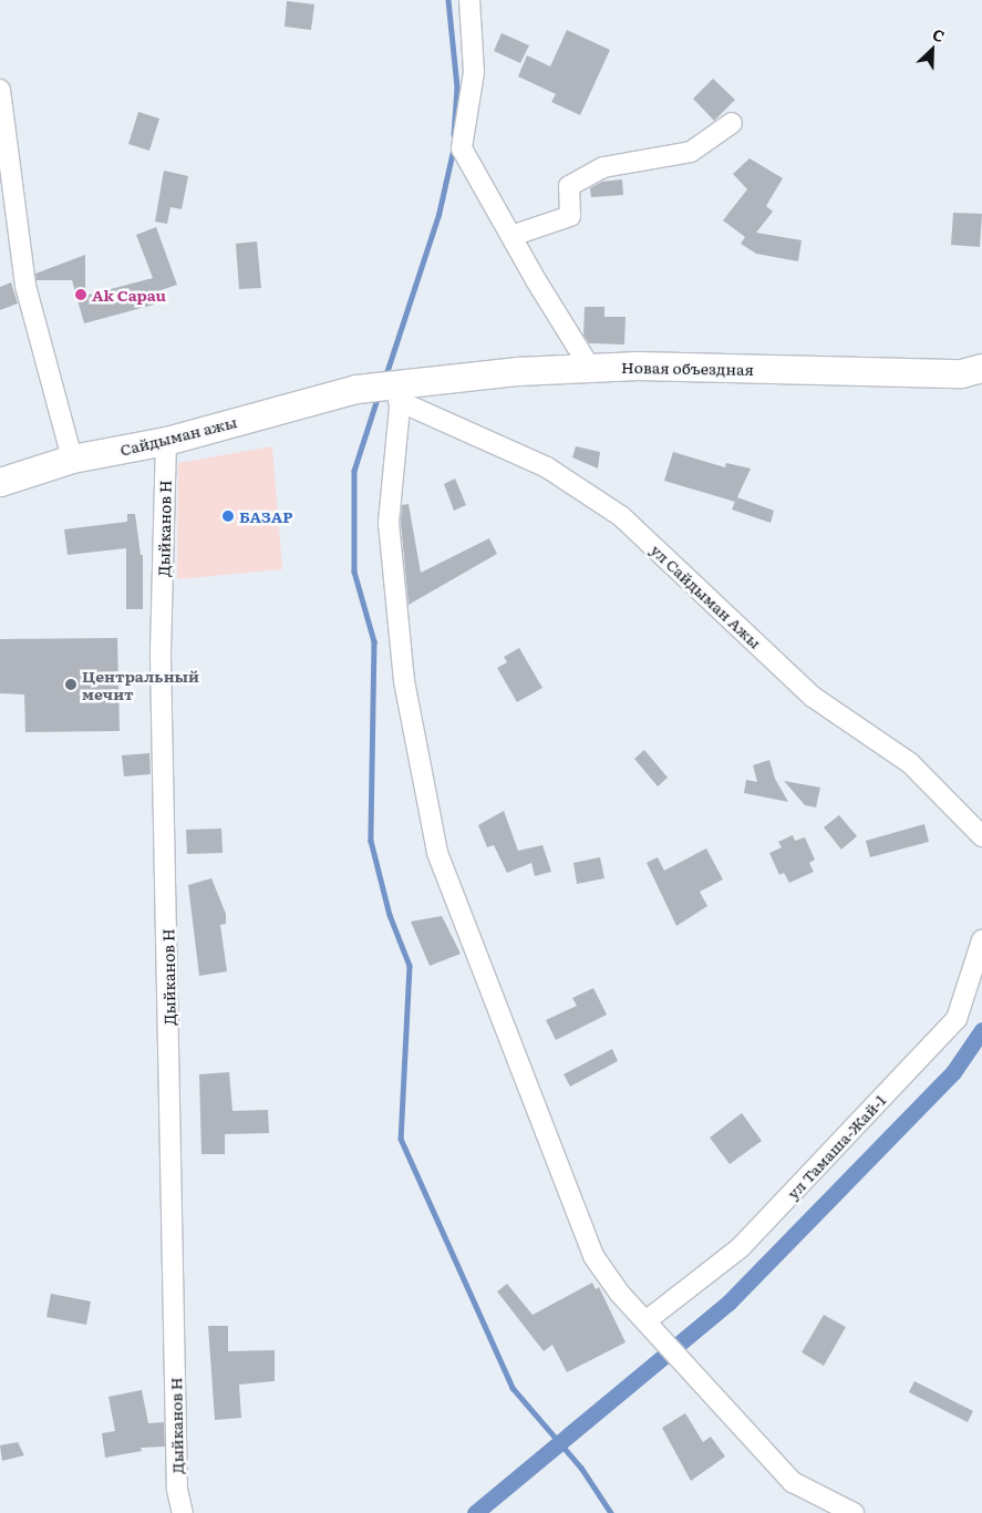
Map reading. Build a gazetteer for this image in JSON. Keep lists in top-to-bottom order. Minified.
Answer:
{"streets":{"main road":["Новая объездная","Сайдыман ажы"],"street":["Дыйканов Н","ул Сайдыман Ажы","ул Тамаша-Жай-1"]},"crossings":[["Новая объездная","Сайдыман ажы"],["Новая объездная","ул Сайдыман Ажы"],["Сайдыман ажы","Дыйканов Н"],["Сайдыман ажы","ул Сайдыман Ажы"]],"places":["Ak Capau","БАЗАР","Центральный мечит"],"north":"top right"}
